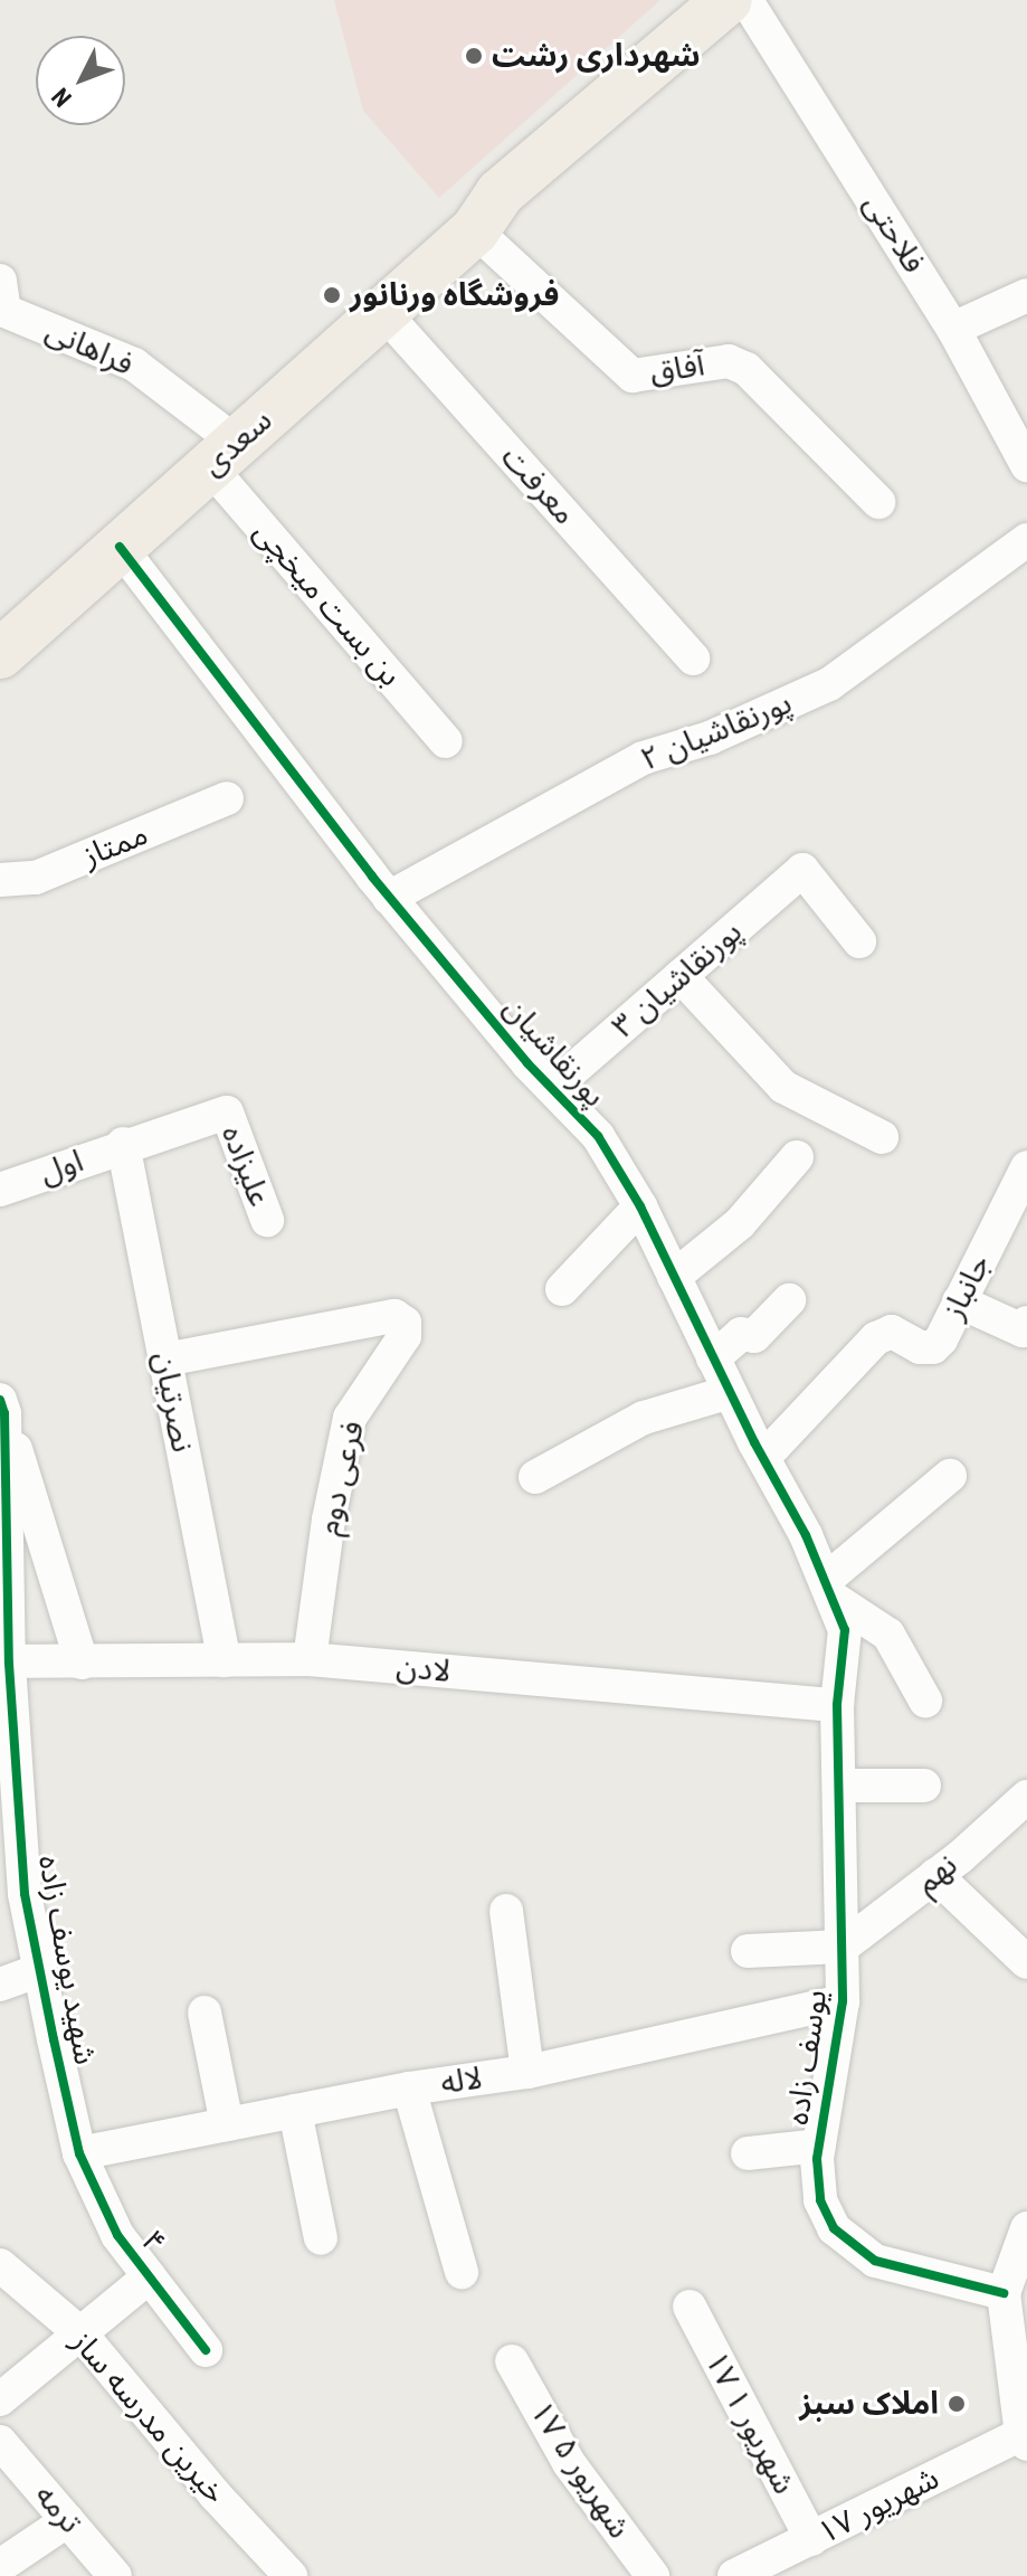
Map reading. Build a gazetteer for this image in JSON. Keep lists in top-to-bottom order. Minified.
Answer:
{"streets":{"main road":["سعدی"],"street":["فلاحتی","فراهانی","آفاق","معرفت","بن بست میخچی","پورنقاشیان ۲","ممتاز","پورنقاشیان ۳","پورنقاشیان","علیزاده","اول","جانباز","نصرتیان","فرعی دوم","لادن","نهم","شهید یوسف زاده","یوسف زاده","لاله","۴","خیرین مدرسه ساز","۱۷ شهریور ۱","۱۷ شهریور ۵","۱۷ شهریور","ترمه"]},"crossings":[["فلاحتی","سعدی"],["فراهانی","سعدی"],["فراهانی","بن بست میخچی"],["آفاق","سعدی"],["سعدی","معرفت"],["سعدی","بن بست میخچی"],["سعدی","پورنقاشیان"],["پورنقاشیان ۲","پورنقاشیان"],["پورنقاشیان ۳","پورنقاشیان"],["پورنقاشیان","جانباز"],["پورنقاشیان","لادن"],["پورنقاشیان","یوسف زاده"],["علیزاده","اول"],["علیزاده","نصرتیان"],["اول","نصرتیان"],["نصرتیان","فرعی دوم"],["نصرتیان","لادن"],["فرعی دوم","لادن"],["لادن","شهید یوسف زاده"],["لادن","یوسف زاده"],["نهم","یوسف زاده"],["شهید یوسف زاده","لاله"],["شهید یوسف زاده","۴"],["یوسف زاده","لاله"],["لاله","۴"],["۱۷ شهریور ۱","۱۷ شهریور"]],"places":["شهرداری رشت","فروشگاه ورنانور","املاک سبز"],"north":"bottom left"}
